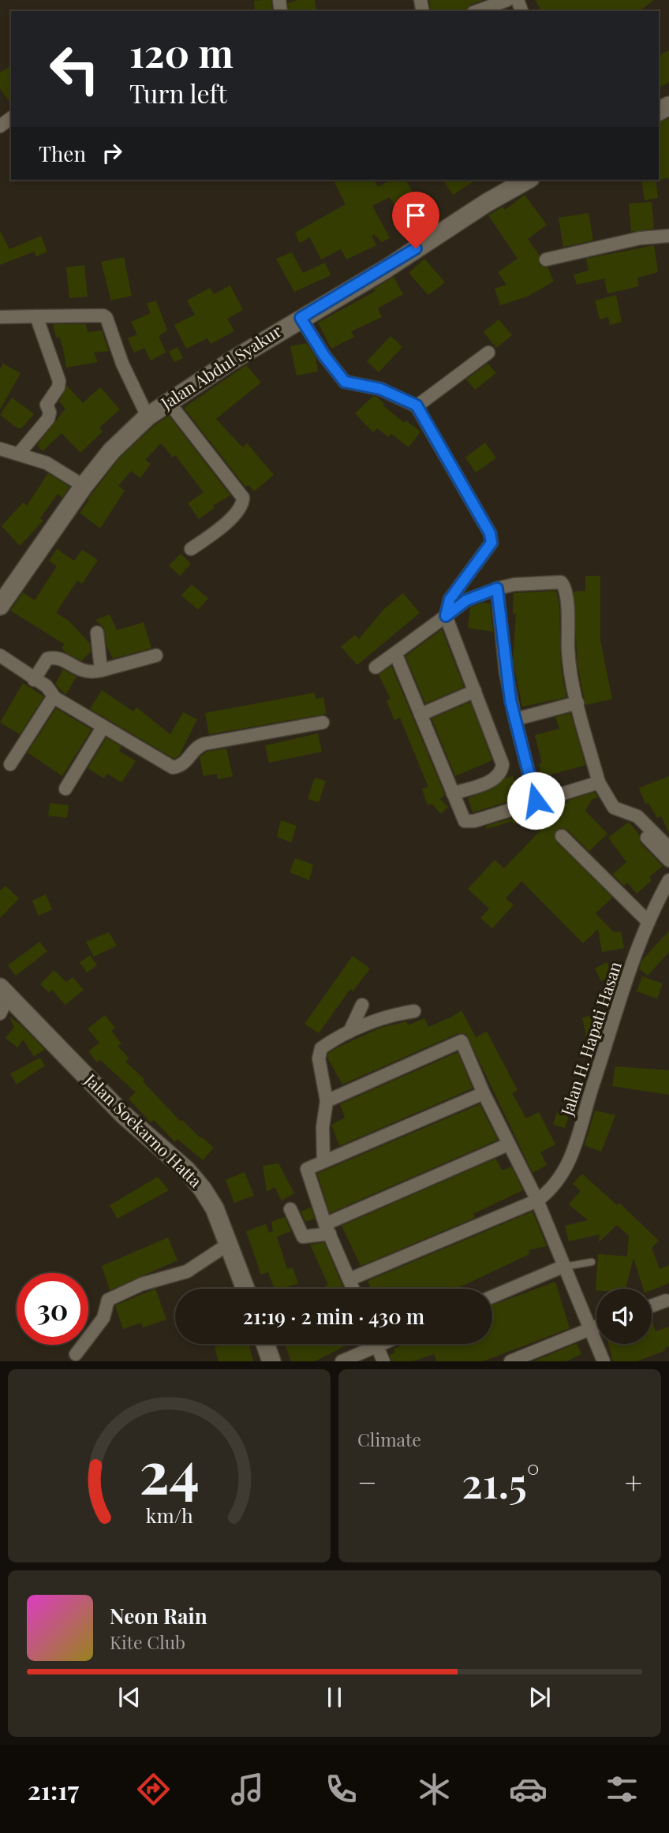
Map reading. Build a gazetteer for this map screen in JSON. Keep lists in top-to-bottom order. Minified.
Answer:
{"streets":{"street":["Jalan Abdul Syakur","Jalan H. Hapati Hasan","Jalan Soekarno Hatta"]},"page":{"turn":["120 m","Turn left"],"then":"Then","limit":"30","trip":"21:19 · 2 min · 430 m","tile":"Climate","heat":["−","21.5°","+"],"song":["Neon Rain","Kite Club"],"tabs":"21:17","gauge":["24","km/h"]}}
